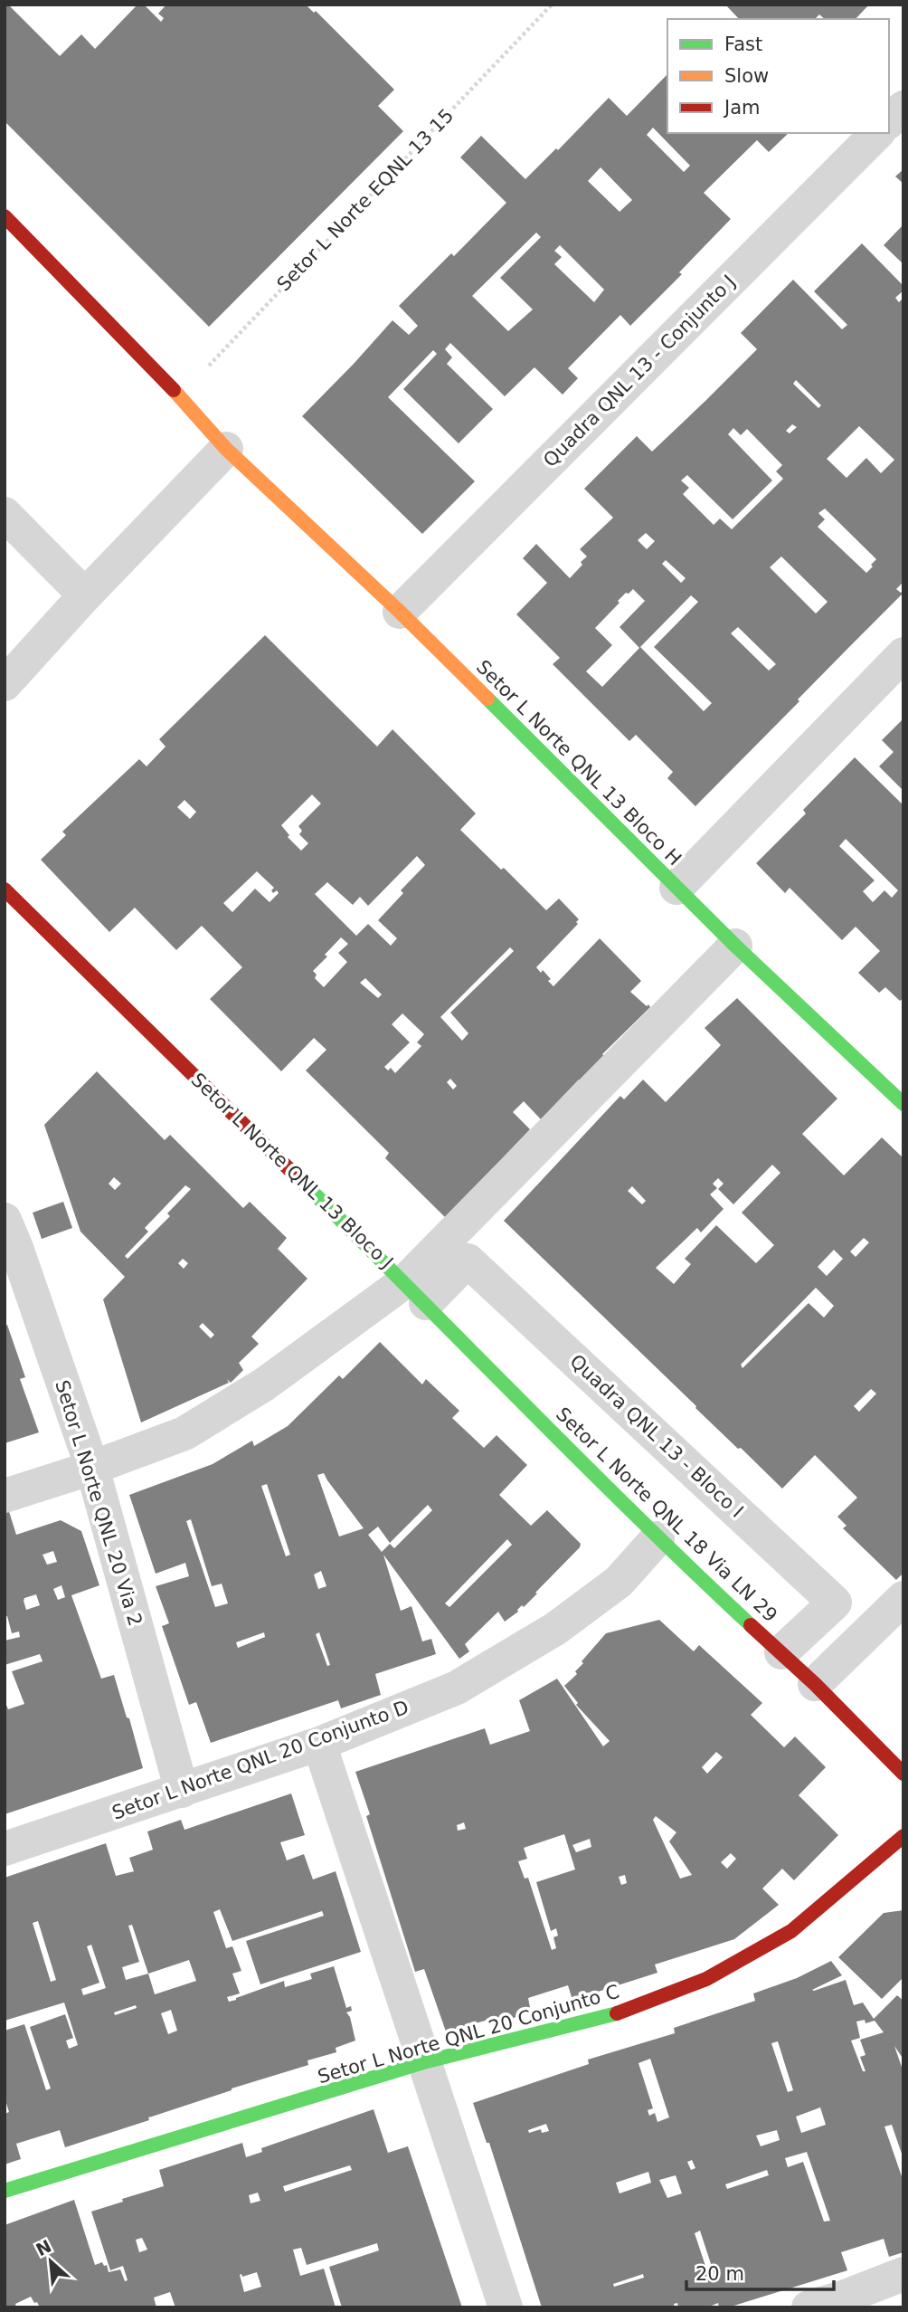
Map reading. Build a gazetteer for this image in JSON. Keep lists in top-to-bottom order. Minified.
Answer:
{"streets":{"street":["Quadra QNL 13 - Conjunto J","Setor L Norte QNL 13 Bloco H","Setor L Norte QNL 13 Bloco J","Quadra QNL 13 - Bloco I","Setor L Norte QNL 20 Via 2","Setor L Norte QNL 18 Via LN 29","Setor L Norte QNL 20 Conjunto D","Setor L Norte QNL 20 Conjunto C"],"path":["Setor L Norte EQNL 13 15"]},"crossings":[["Quadra QNL 13 - Conjunto J","Setor L Norte QNL 13 Bloco H"],["Setor L Norte QNL 13 Bloco H","Setor L Norte QNL 13 Bloco J"],["Setor L Norte QNL 13 Bloco J","Quadra QNL 13 - Bloco I"],["Setor L Norte QNL 13 Bloco J","Setor L Norte QNL 18 Via LN 29"],["Quadra QNL 13 - Bloco I","Setor L Norte QNL 18 Via LN 29"],["Setor L Norte QNL 20 Via 2","Setor L Norte QNL 20 Conjunto D"],["Setor L Norte QNL 18 Via LN 29","Setor L Norte QNL 20 Conjunto D"]],"legend":["Fast","Slow","Jam"],"scale_bar":"20 m","north":"top left"}
